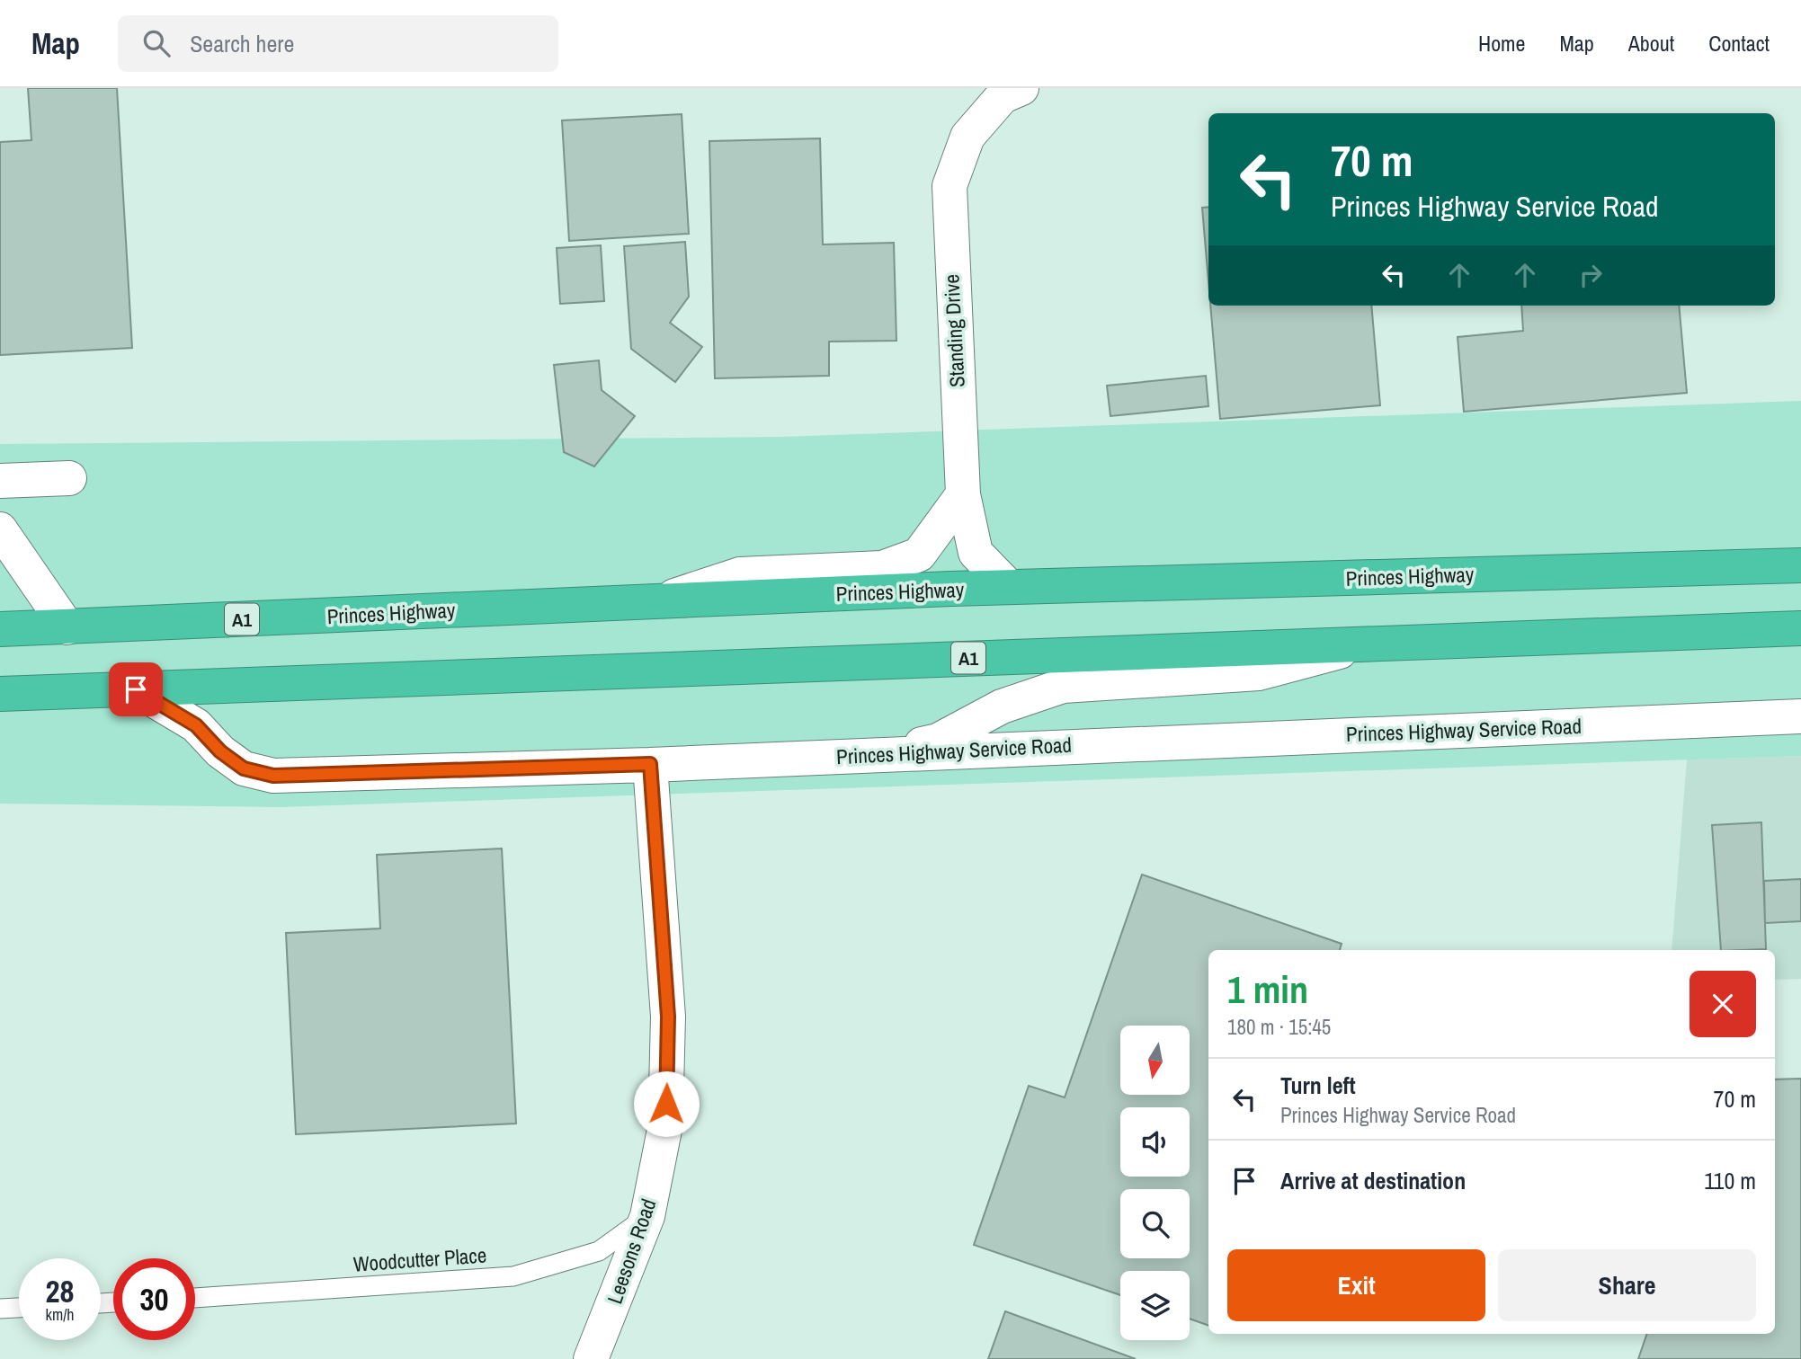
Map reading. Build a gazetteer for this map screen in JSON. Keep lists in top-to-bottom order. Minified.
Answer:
{"streets":{"highway":["Princes Highway","A1"],"street":["Standing Drive","Princes Highway Service Road","Leesons Road"],"lane":["Woodcutter Place"]},"crossings":[["Standing Drive","Princes Highway"],["A1","Princes Highway Service Road"],["Princes Highway Service Road","Leesons Road"],["Leesons Road","Woodcutter Place"]],"north":"bottom","page":{"header":"Map","search":"Search here","nav":["Home","Map","About","Contact"],"turn":["70 m","Princes Highway Service Road"],"heading":["1 min","180 m · 15:45"],"list":[{"name":"Turn left","note":"Princes Highway Service Road","value":"70 m"},{"name":"Arrive at destination","value":"110 m"}],"buttons":["Exit","Share"],"speed":"28 km/h","limit":"30"}}
